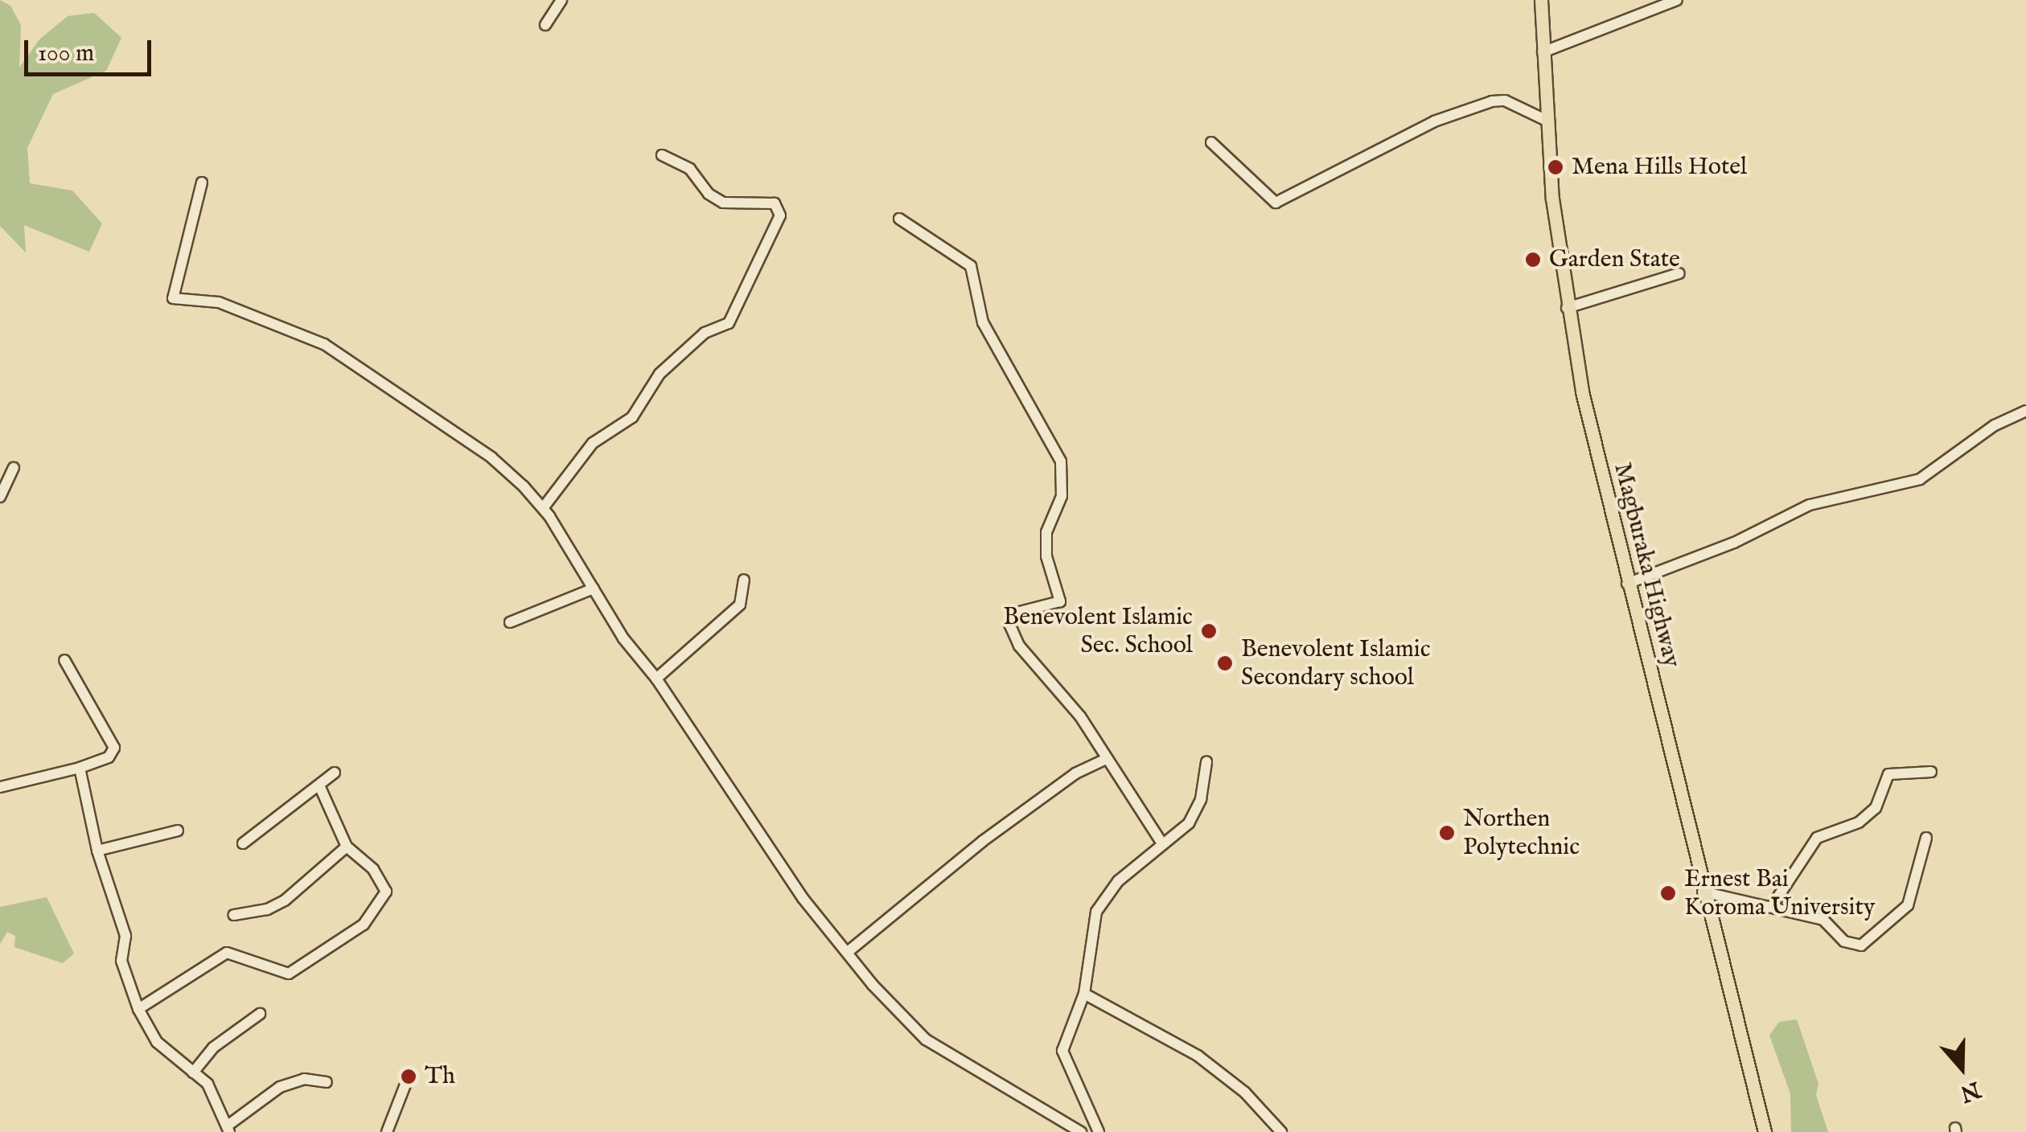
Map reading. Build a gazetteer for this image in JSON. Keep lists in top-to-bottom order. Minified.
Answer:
{"streets":{"main road":["Magburaka Highway"]},"places":["Mena Hills Hotel","Garden State","Benevolent Islamic Sec. School","Benevolent Islamic Secondary school","Northen Polytechnic","Ernest Bai Koroma University","Th"],"scale_bar":"100 m","north":"bottom"}
